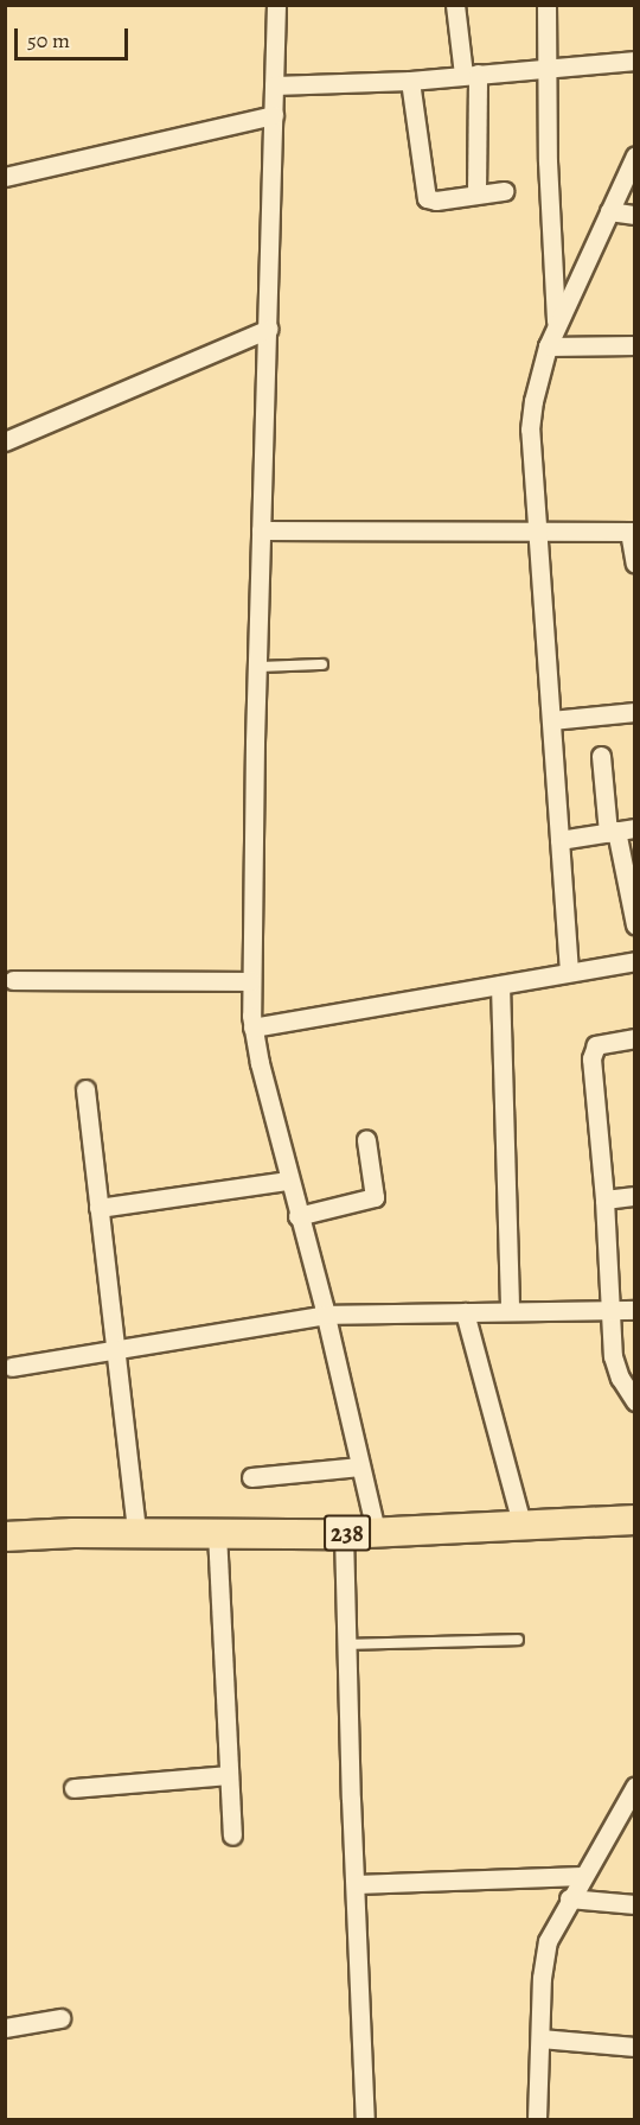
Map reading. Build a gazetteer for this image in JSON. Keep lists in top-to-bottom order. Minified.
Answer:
{"streets":{"main road":["238"]},"scale_bar":"50 m"}
